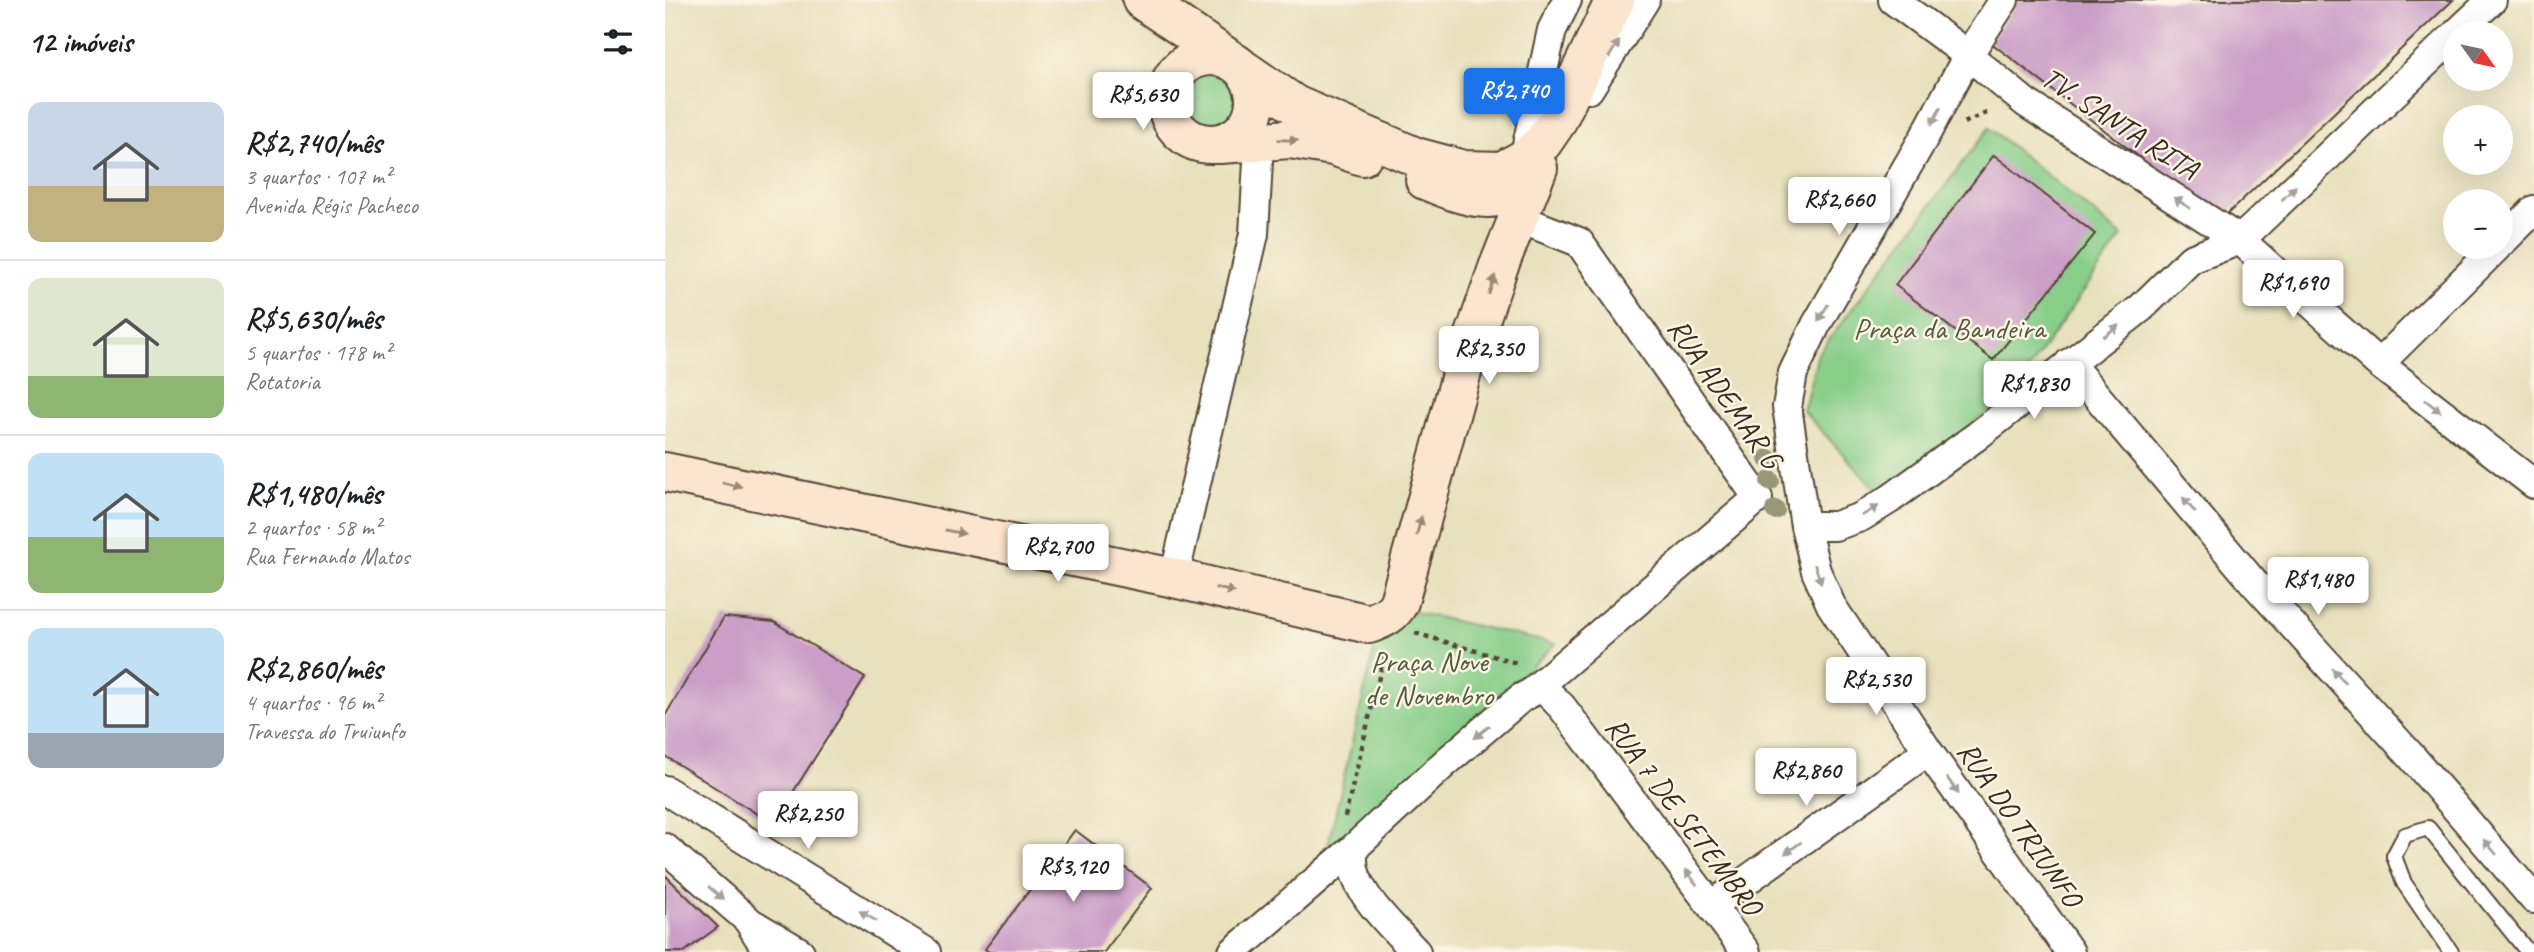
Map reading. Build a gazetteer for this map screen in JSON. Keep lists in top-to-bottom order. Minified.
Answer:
{"streets":{"street":["TV. SANTA RITA","RUA ADEMAR G","RUA 7 DE SETEMBRO","RUA DO TRIUNFO"]},"crossings":[["TV. SANTA RITA","RUA DO TRIUNFO"],["RUA ADEMAR G","RUA 7 DE SETEMBRO"]],"one_way":["RUA 7 DE SETEMBRO","RUA DO TRIUNFO"],"parks":["Praça da Bandeira","Praça Nove de Novembro"],"north":"bottom right","page":{"heading":"12 imóveis","map_buttons":["+","−"],"price":["R$2,740","R$5,630","R$2,660","R$1,690","R$2,350","R$1,830","R$2,700","R$1,480","R$2,530","R$2,860","R$2,250","R$3,120"],"list":[{"name":"R$2,740/mês","note":"3 quartos · 107 m² · Avenida Régis Pacheco"},{"name":"R$5,630/mês","note":"5 quartos · 178 m² · Rotatoria"},{"name":"R$1,480/mês","note":"2 quartos · 58 m² · Rua Fernando Matos"},{"name":"R$2,860/mês","note":"4 quartos · 96 m² · Travessa do Truiunfo"}]}}
